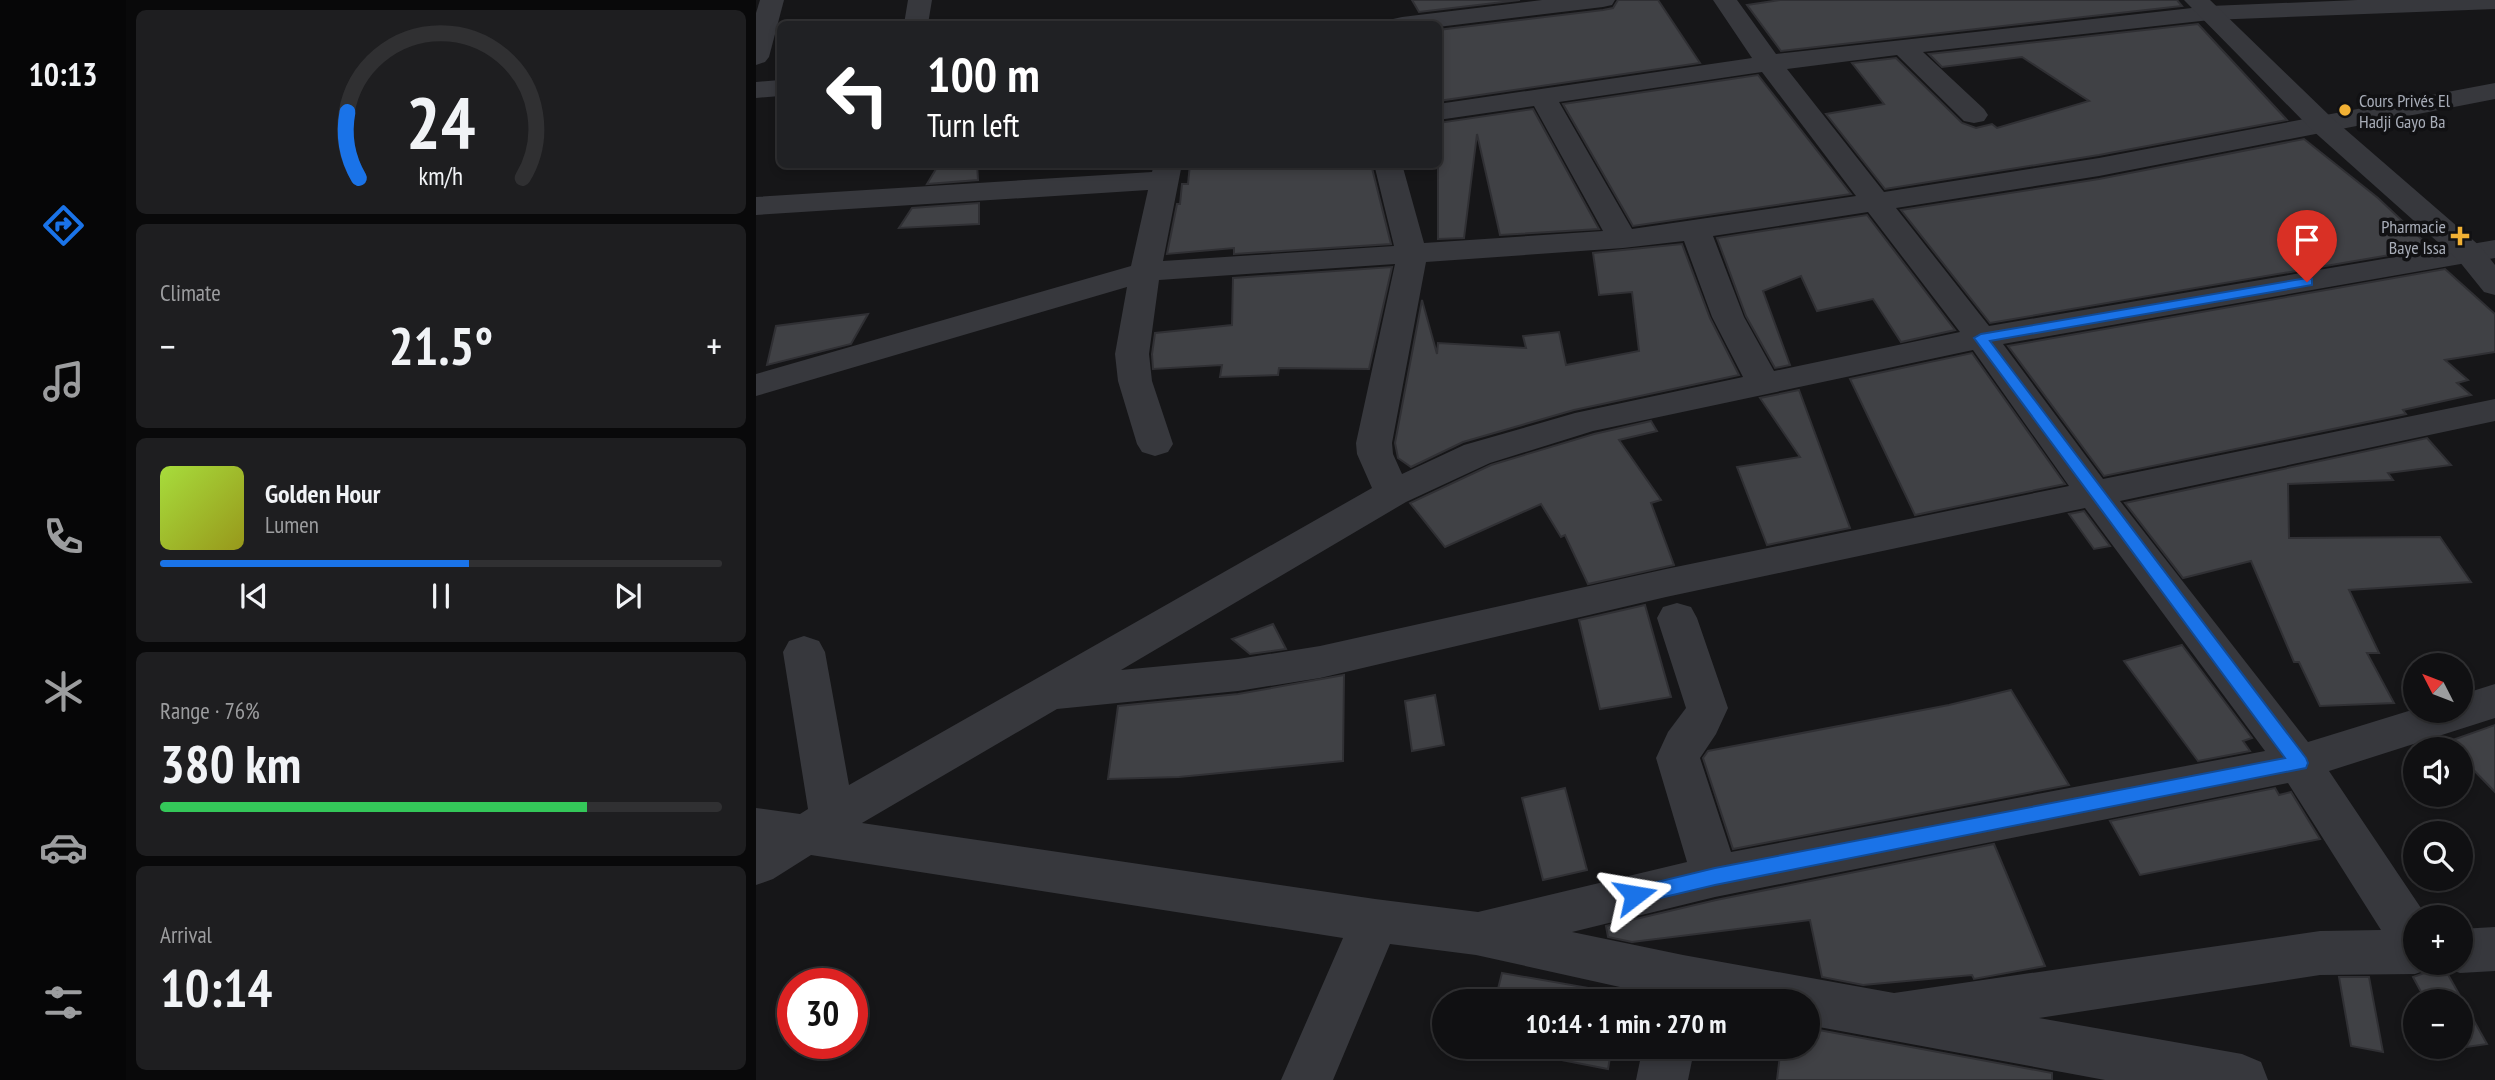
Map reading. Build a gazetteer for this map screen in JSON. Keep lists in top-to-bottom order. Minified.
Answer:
{"places":{"other":["Cours Privés El Hadji Gayo Ba"],"health":["Pharmacie Baye Issa"]},"north":"top left","page":{"tabs":"10:13","turn":["100 m","Turn left"],"tile":["Climate",["Range · 76%","380 km"],["Arrival","10:14"]],"heat":["−","21.5°","+"],"song":["Golden Hour","Lumen"],"map_buttons":["+","−"],"limit":"30","trip":"10:14 · 1 min · 270 m","gauge":["24","km/h"]}}
